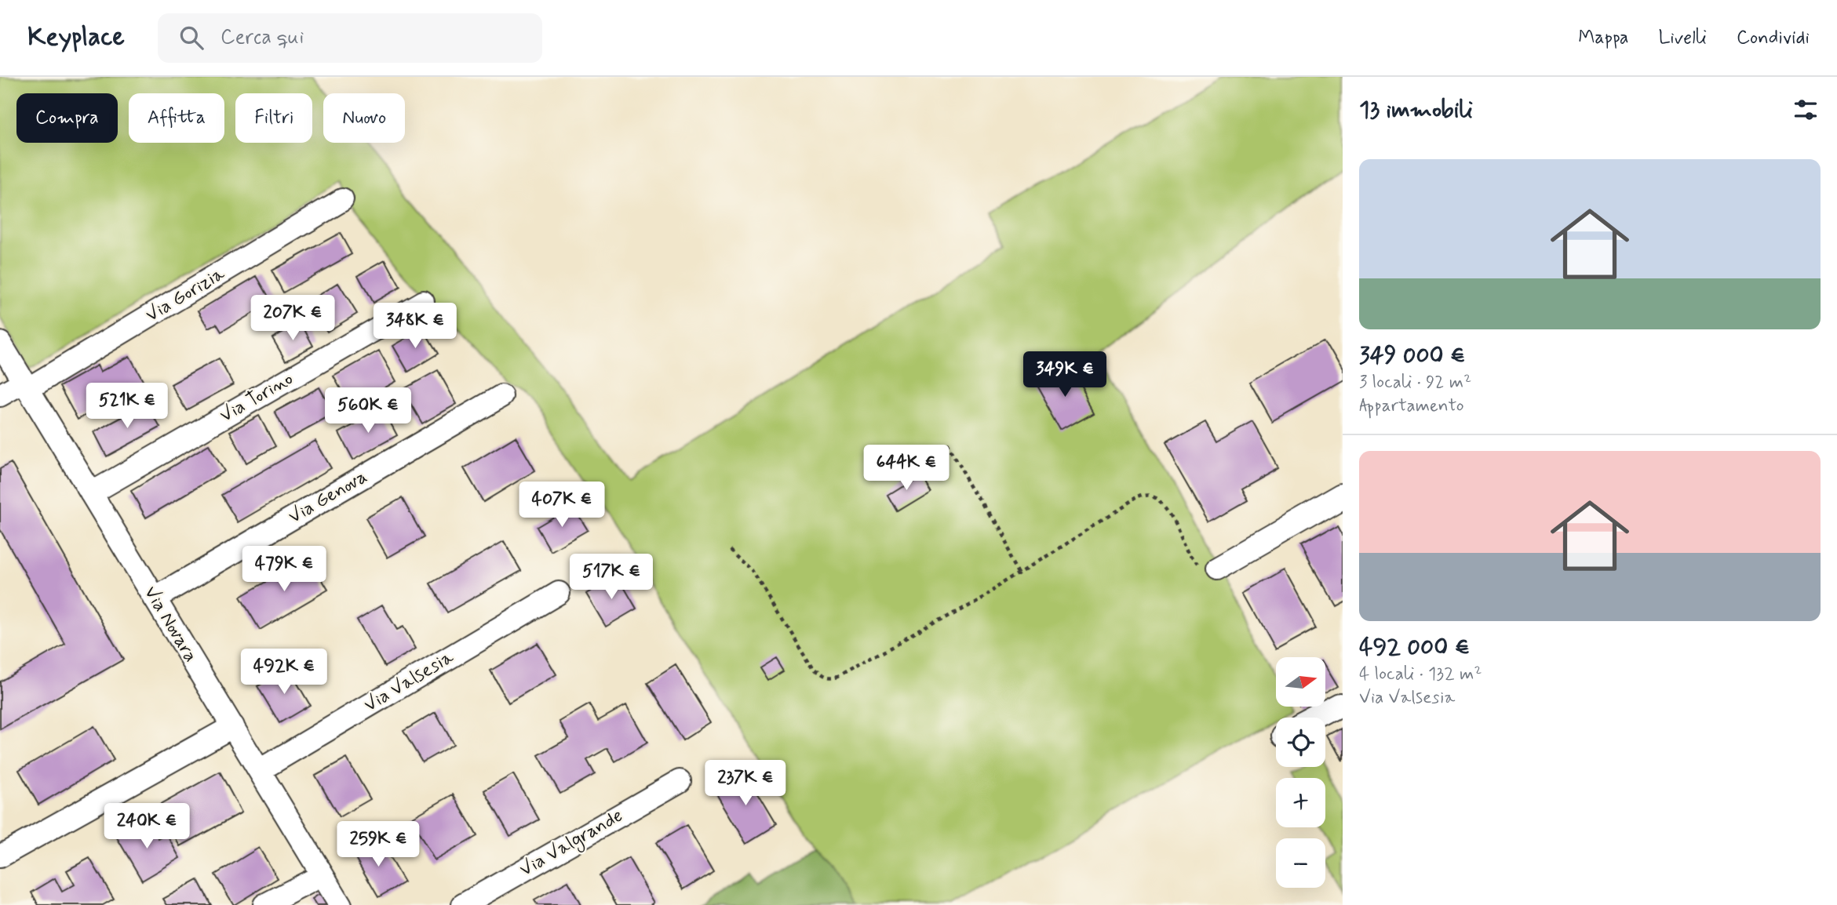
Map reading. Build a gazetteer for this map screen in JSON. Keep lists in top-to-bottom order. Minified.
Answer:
{"streets":{"street":["Via Gorizia","Via Torino","Via Genova","Via Novara","Via Valsesia","Via Valgrande"]},"crossings":[["Via Gorizia","Via Novara"],["Via Torino","Via Novara"],["Via Genova","Via Novara"],["Via Novara","Via Valsesia"]],"north":"right","page":{"header":"Keyplace","search":"Cerca qui","nav":["Mappa","Livelli","Condividi"],"heading":"13 immobili","chip":["Compra","Affitta","Filtri","Nuovo"],"list":[{"name":"349 000 €","note":"3 locali · 92 m² · Appartamento"},{"name":"492 000 €","note":"4 locali · 132 m² · Via Valsesia"}],"price":["207K €","348K €","349K €","521K €","560K €","644K €","407K €","479K €","517K €","492K €","237K €","240K €","259K €"],"map_buttons":["+","−"]}}
